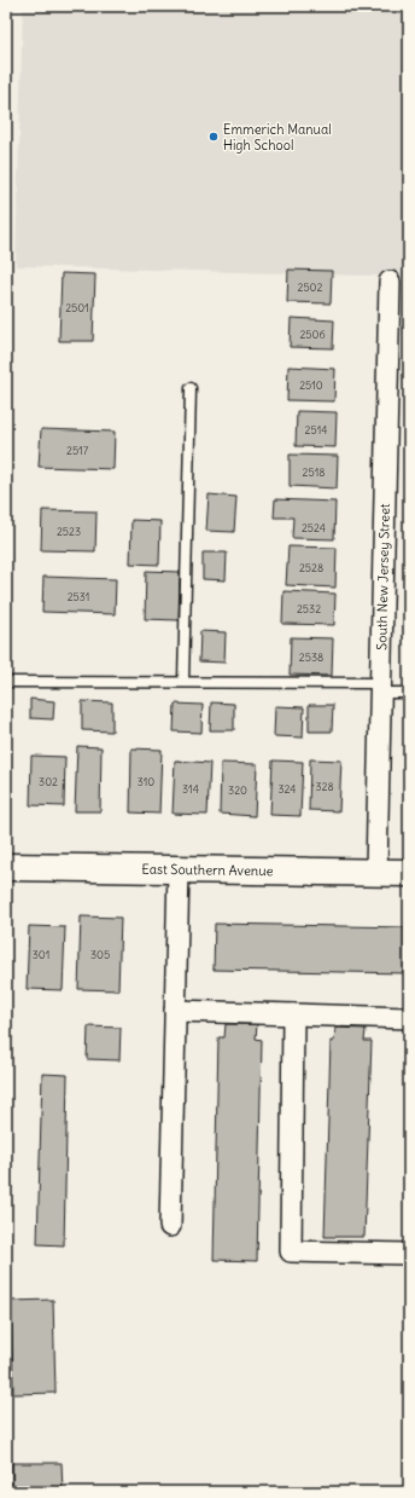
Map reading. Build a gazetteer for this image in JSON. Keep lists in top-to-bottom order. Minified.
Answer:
{"streets":{"street":["South New Jersey Street","East Southern Avenue"]},"crossings":[["South New Jersey Street","East Southern Avenue"]],"places":["Emmerich Manual High School"],"house_numbers":["2502","2501","2506","2510","2514","2517","2518","2524","2523","2528","2531","2532","2538","302","310","328","314","324","320","301","305"]}
